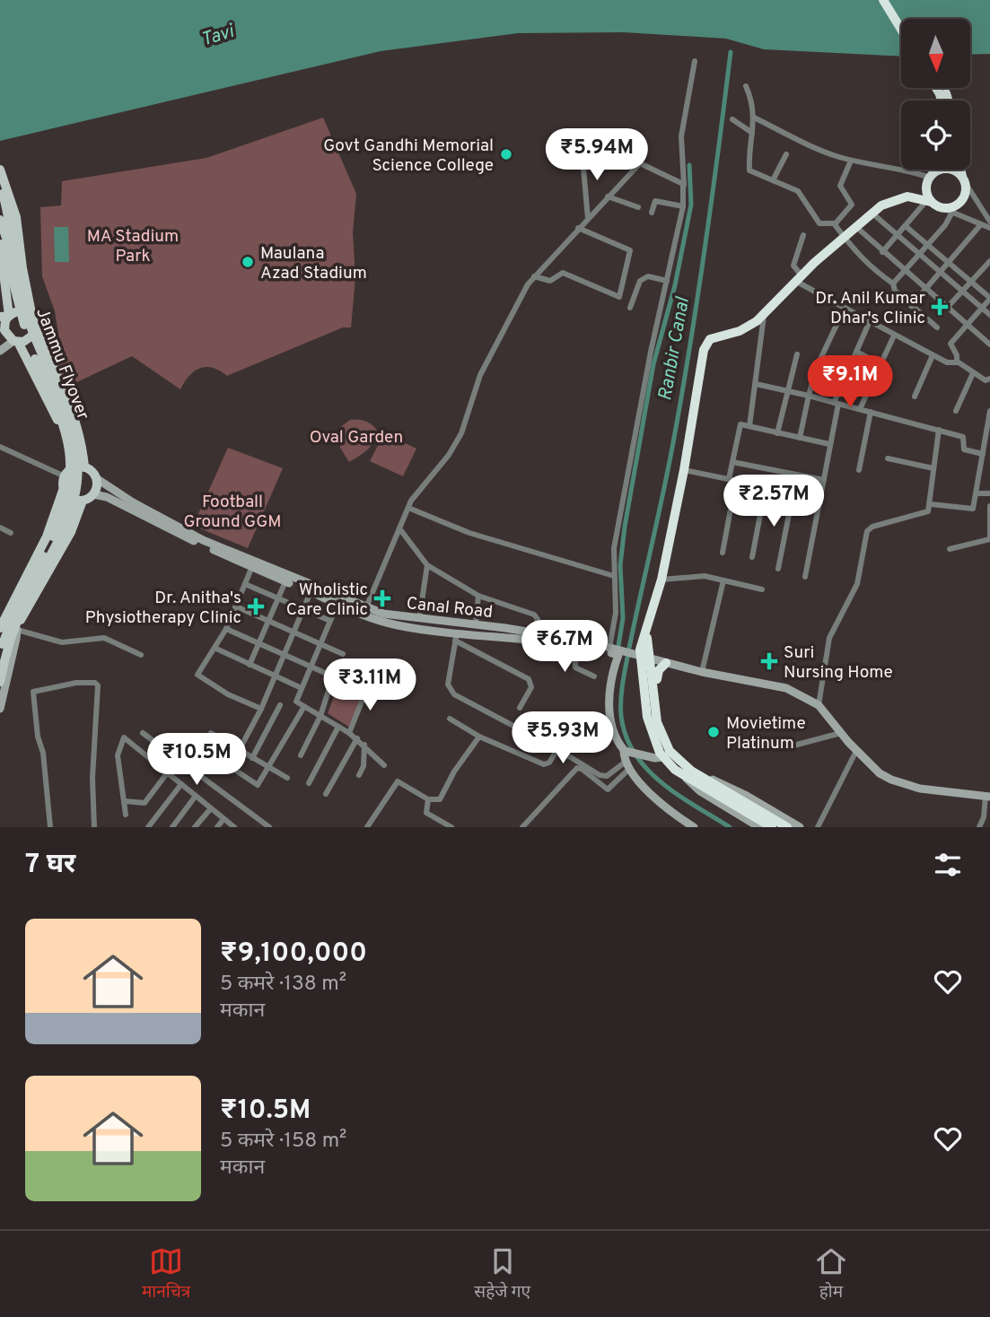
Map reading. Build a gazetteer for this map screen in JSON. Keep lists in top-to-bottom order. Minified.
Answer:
{"streets":{"main road":["Jammu Flyover","Canal Road"]},"water":["Tavi","Ranbir Canal"],"parks":["MA Stadium Park","Oval Garden","Football Ground GGM"],"places":{"other":["Govt Gandhi Memorial Science College","Maulana Azad Stadium","Movietime Platinum"],"health":["Dr. Anil Kumar Dhar's Clinic","Wholistic Care Clinic","Dr. Anitha's Physiotherapy Clinic","Suri Nursing Home"]},"north":"bottom","page":{"price":["₹5.94M","₹9.1M","₹2.57M","₹6.7M","₹3.11M","₹5.93M","₹10.5M"],"heading":"7 घर","list":[{"name":"₹9,100,000","note":"5 कमरे · 138 m² · मकान"},{"name":"₹10.5M","note":"5 कमरे · 158 m² · मकान"}],"tabs":["मानचित्र","सहेजे गए","होम"]}}
